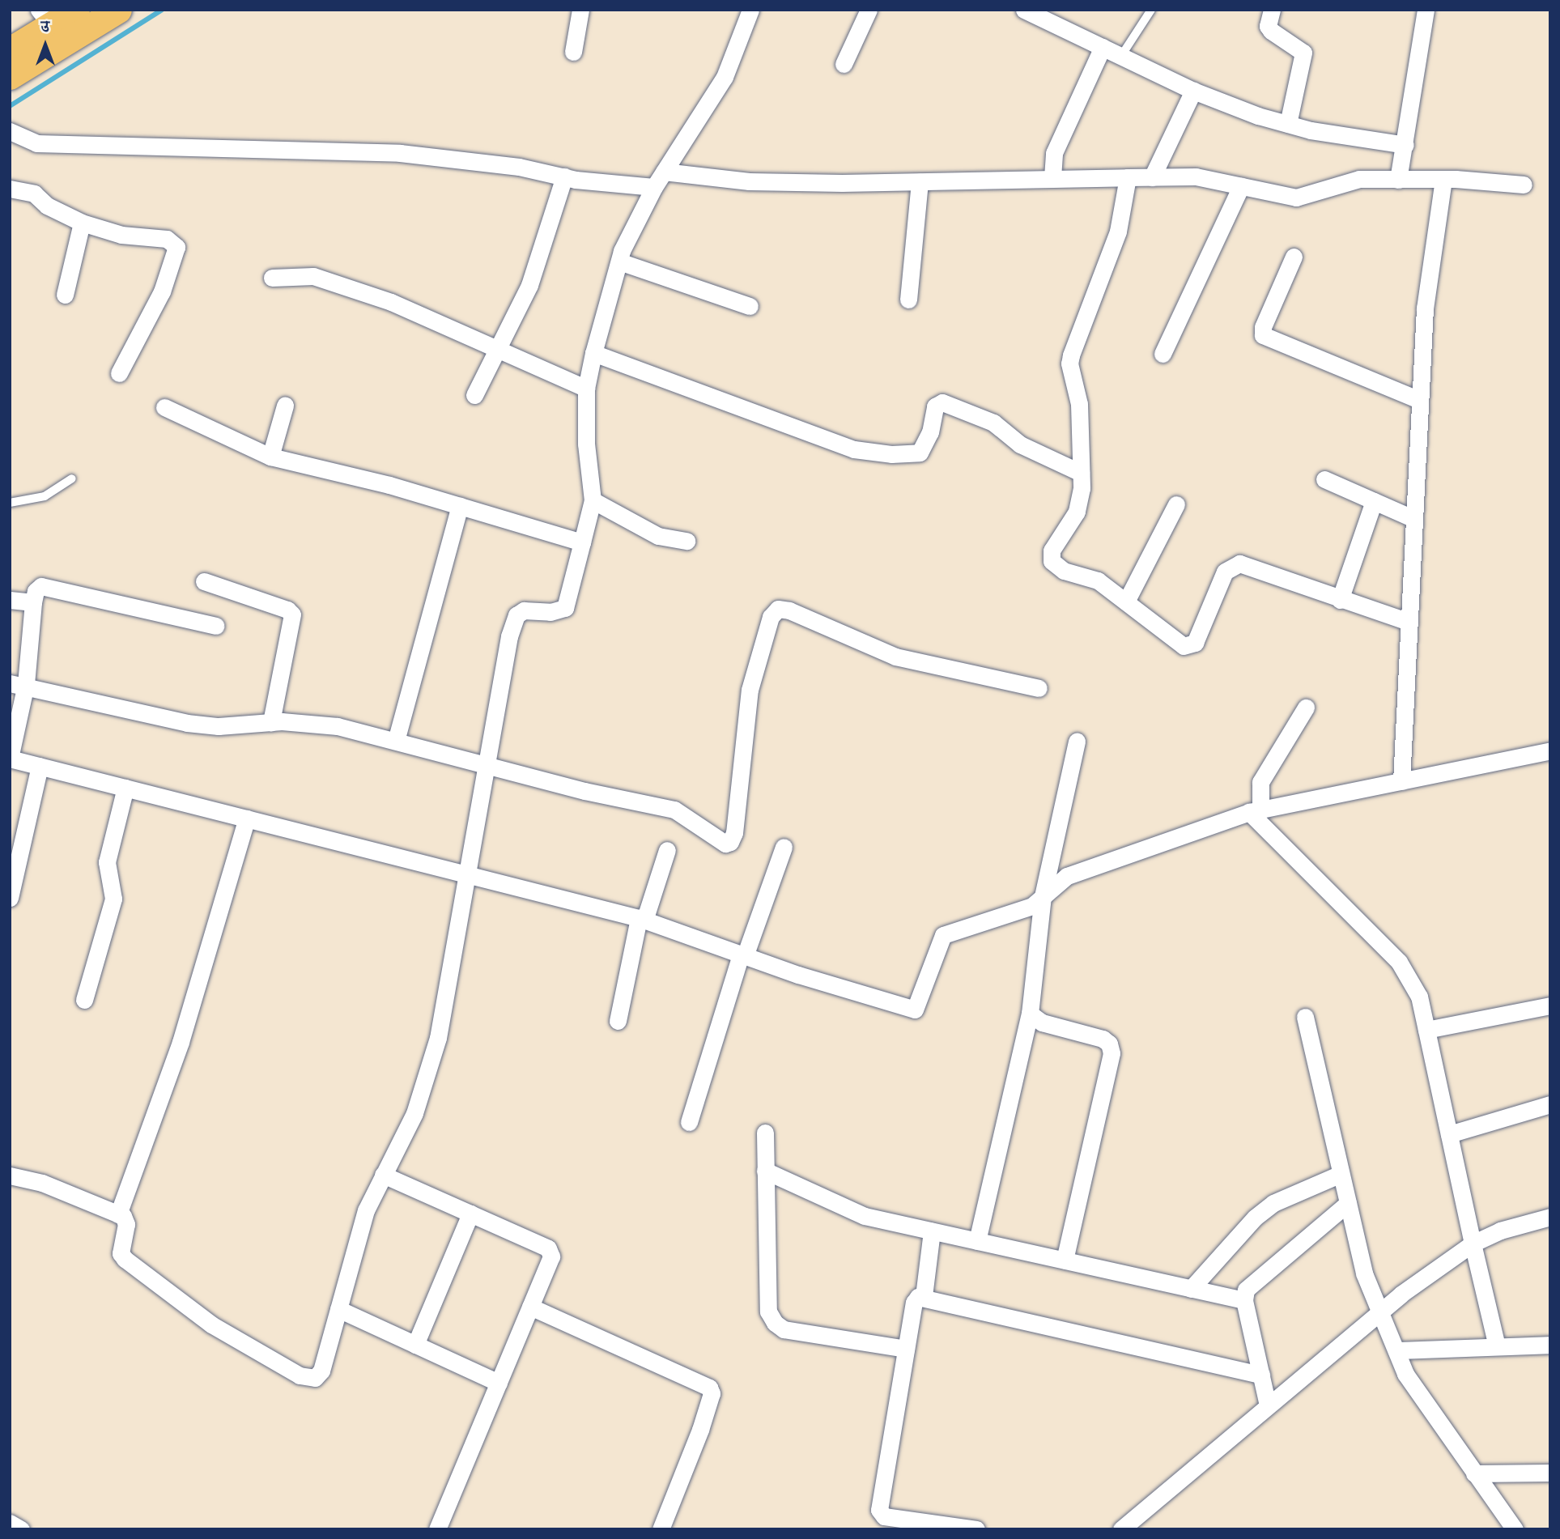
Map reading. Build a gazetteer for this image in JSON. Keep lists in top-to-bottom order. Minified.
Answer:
{"north":"top"}
